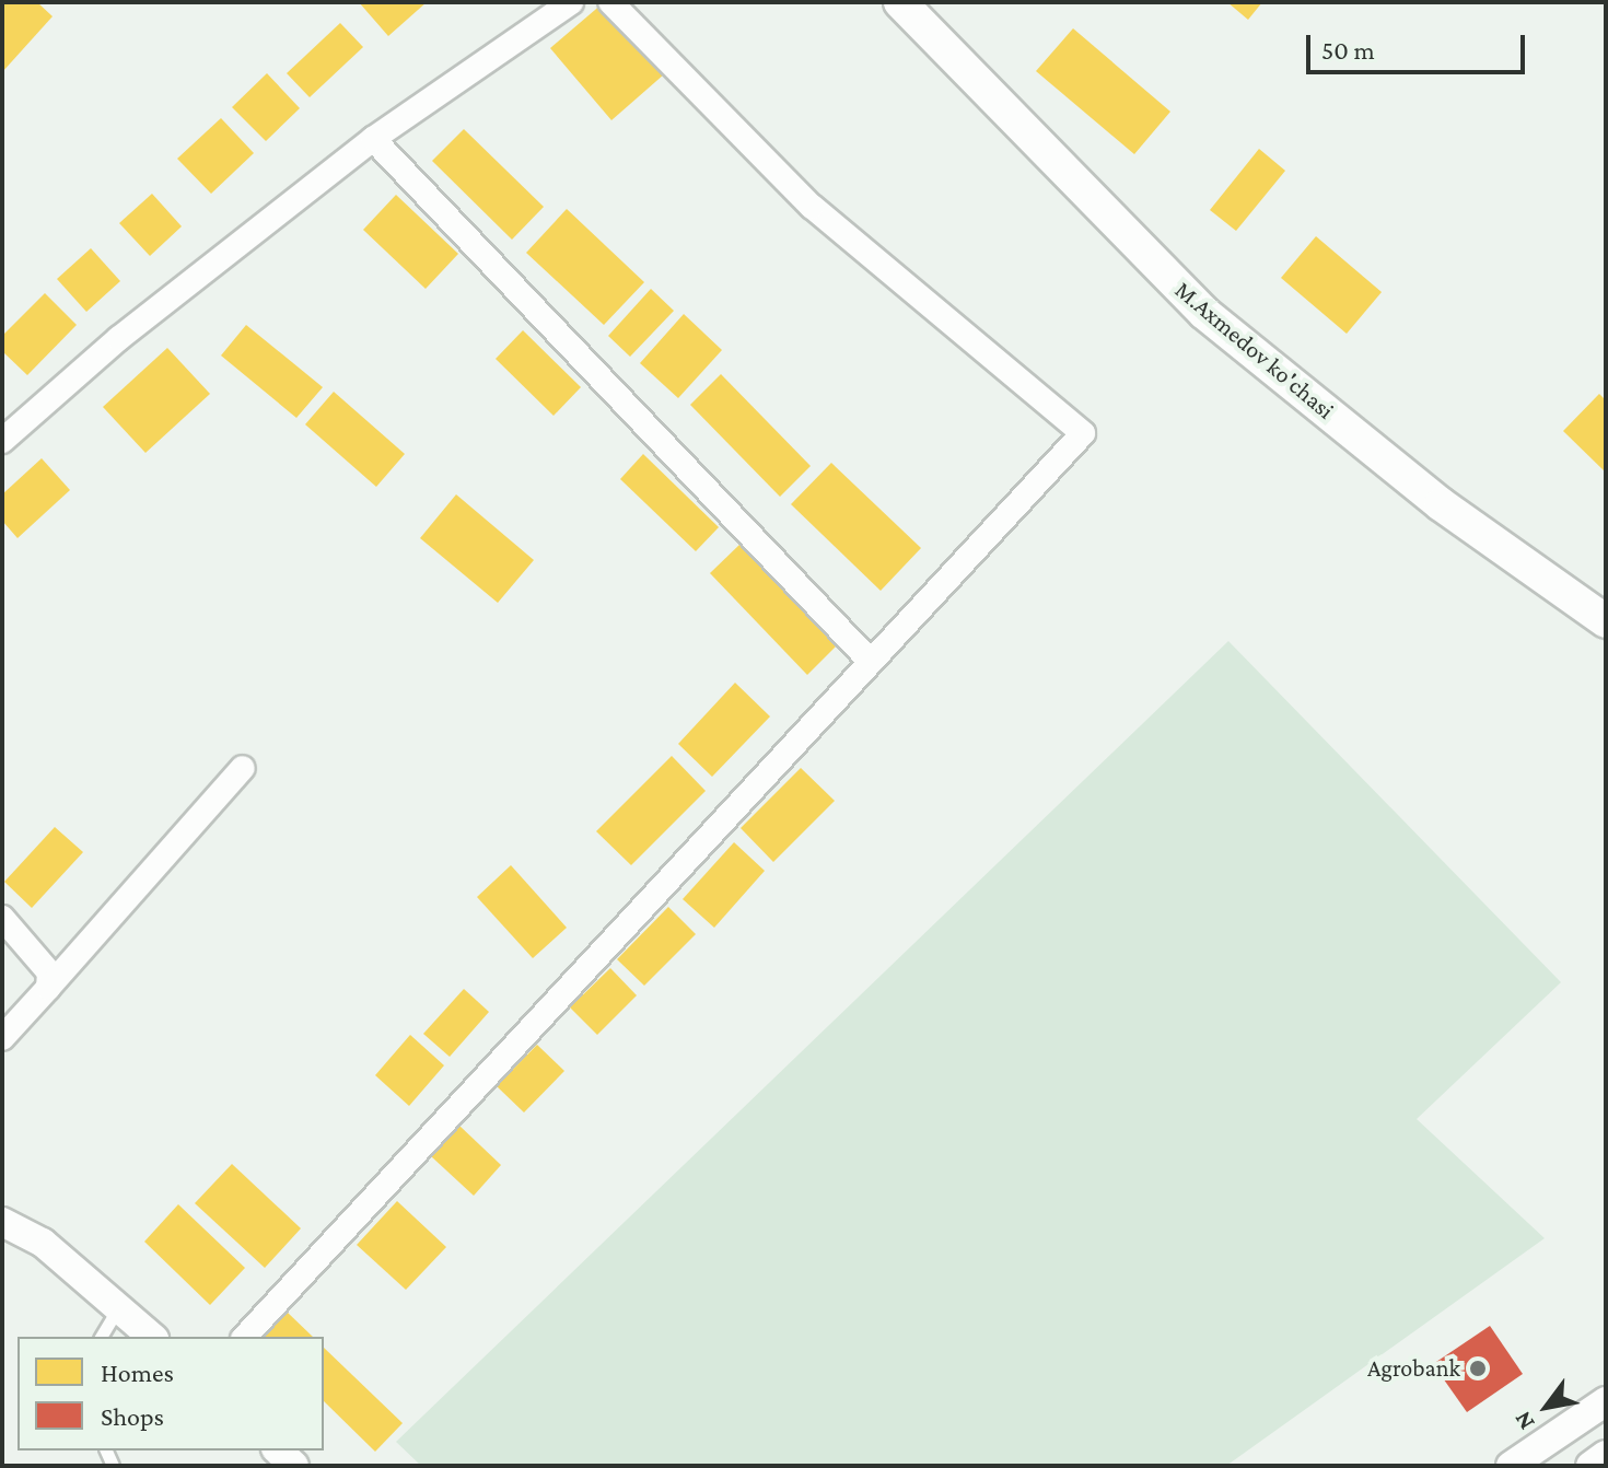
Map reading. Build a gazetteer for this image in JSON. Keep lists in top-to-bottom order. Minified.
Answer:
{"streets":{"main road":["M.Axmedov ko'chasi"]},"places":["Agrobank"],"legend":["Homes","Shops"],"scale_bar":"50 m","north":"bottom left"}
